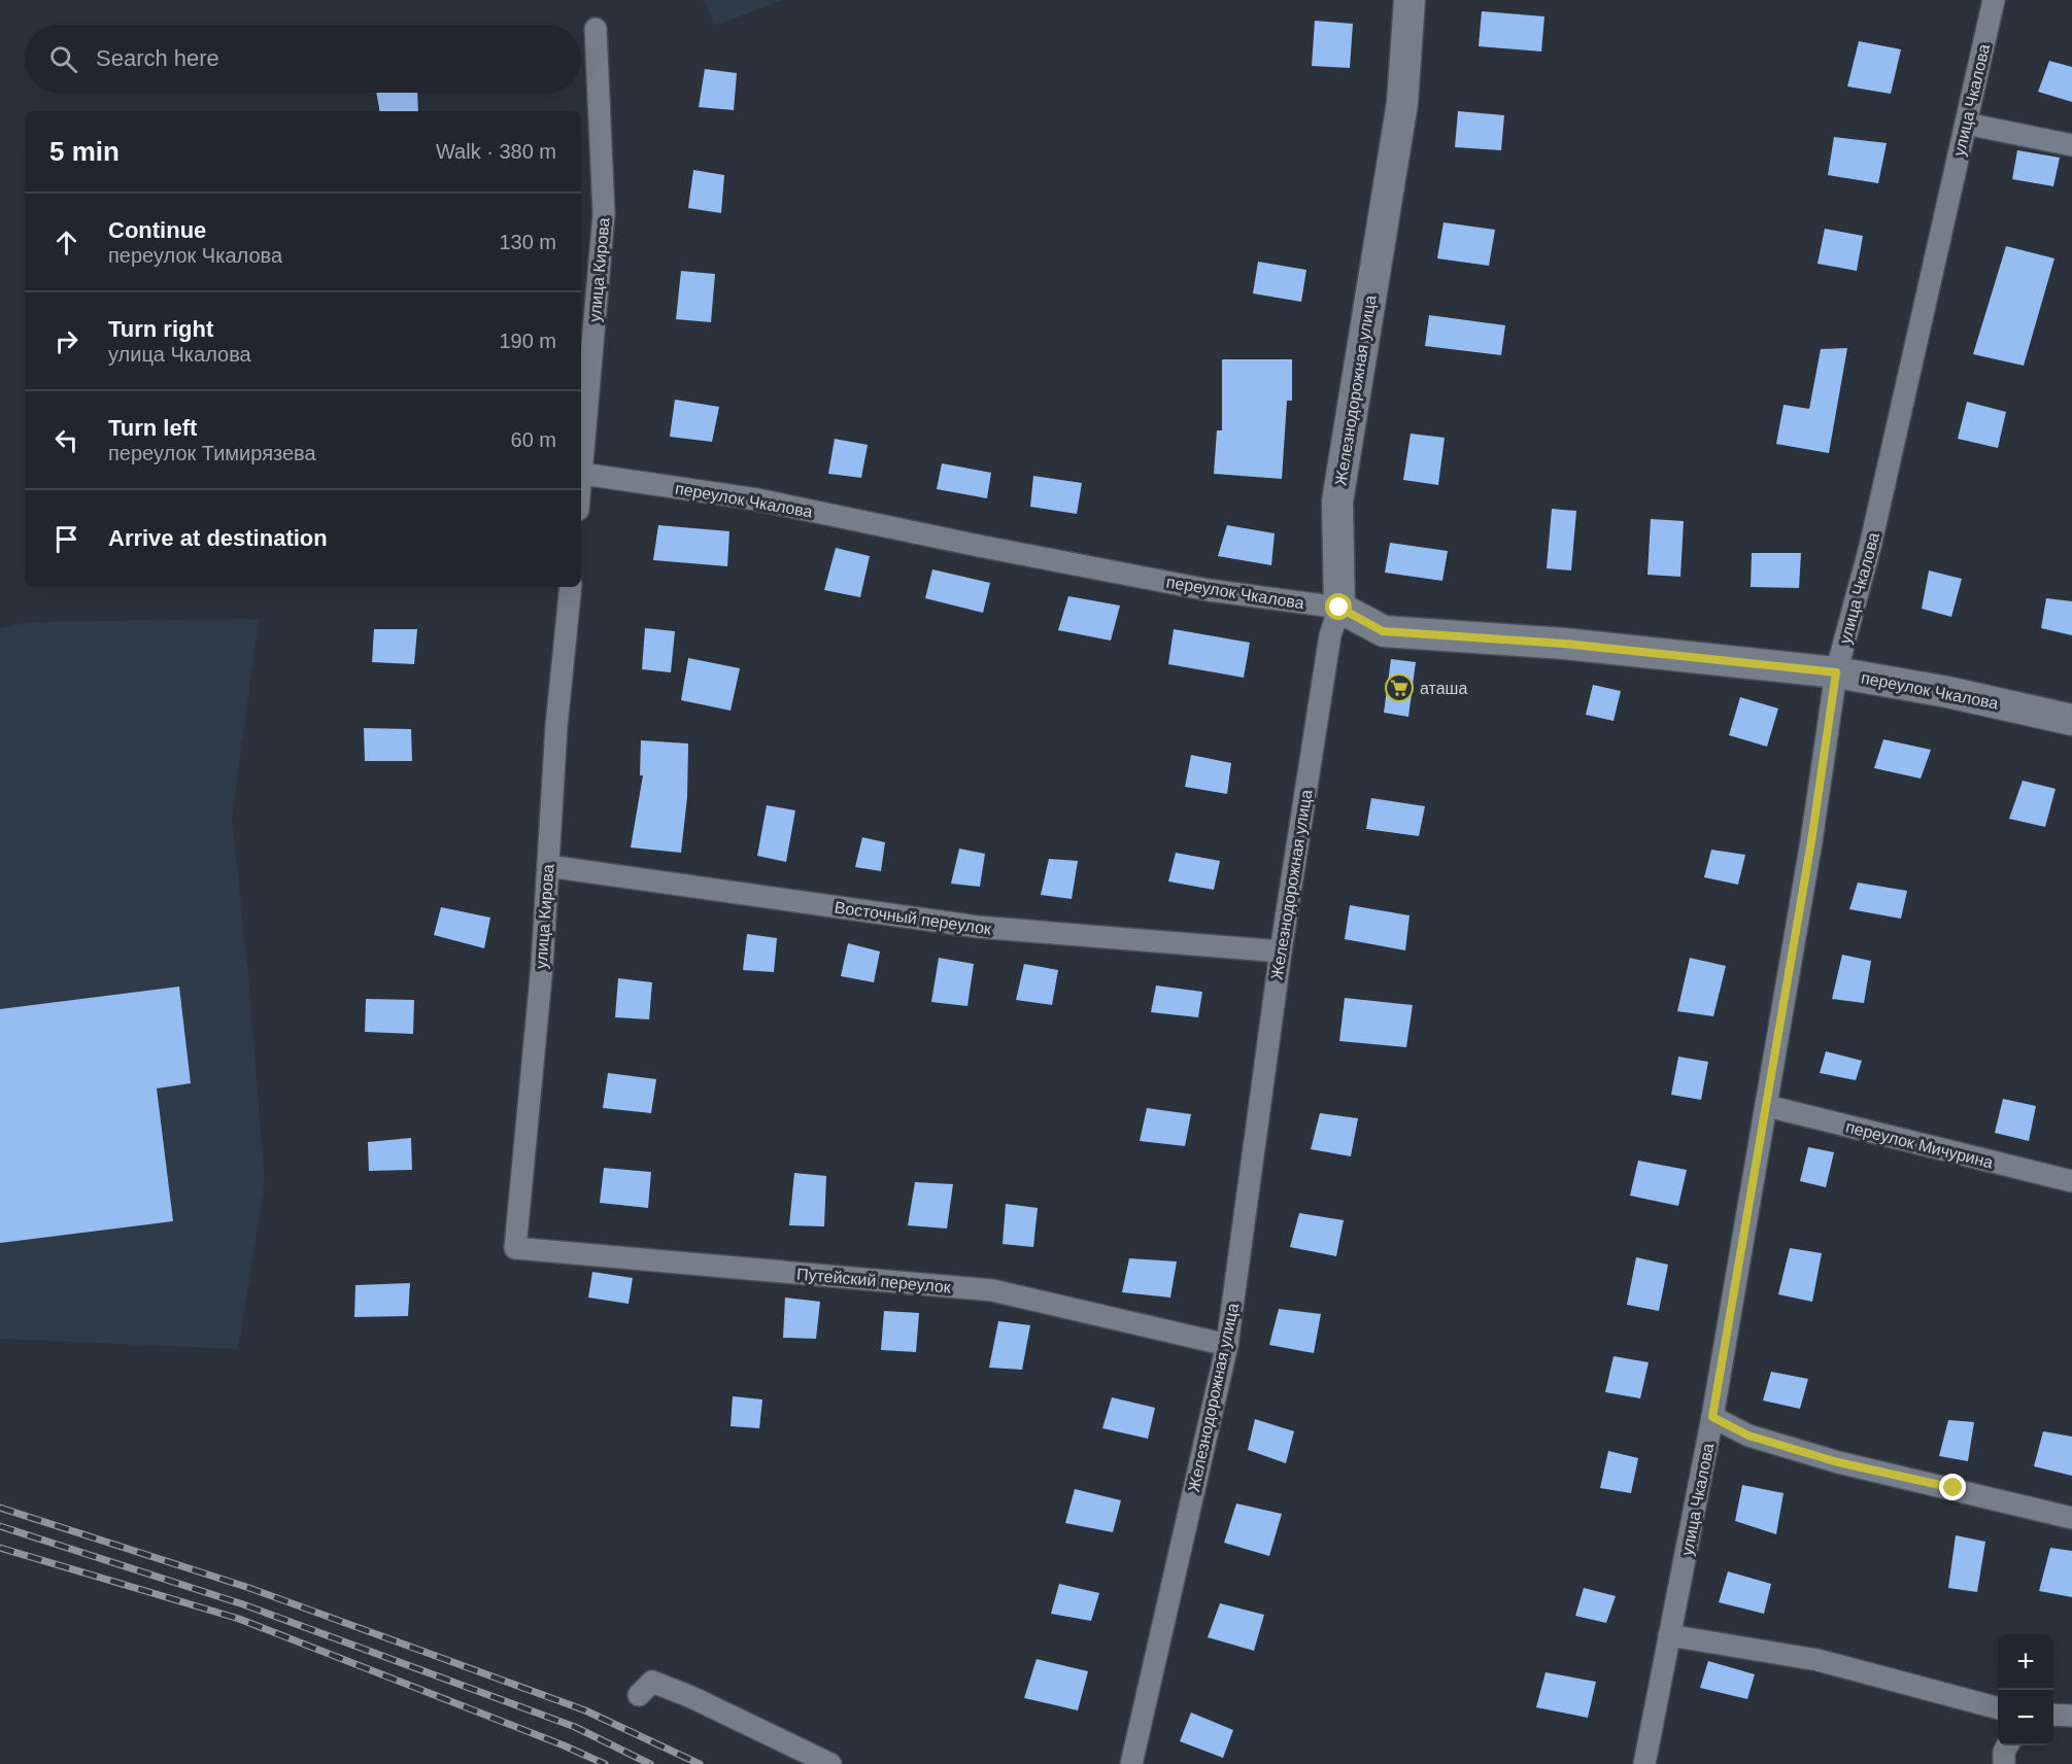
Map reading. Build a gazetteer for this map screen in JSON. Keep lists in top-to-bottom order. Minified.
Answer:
{"streets":{"street":["улица Чкалова","улица Кирова","Железнодорожная улица","переулок Чкалова","Восточный переулок","переулок Мичурина","Путейский переулок"]},"crossings":[["улица Чкалова","переулок Чкалова"],["улица Чкалова","переулок Мичурина"],["улица Кирова","переулок Чкалова"],["улица Кирова","Восточный переулок"],["улица Кирова","Путейский переулок"],["Железнодорожная улица","переулок Чкалова"],["Железнодорожная улица","Восточный переулок"],["Железнодорожная улица","Путейский переулок"]],"places":{"supermarket":["аташа"]},"page":{"search":"Search here","heading":["5 min","Walk · 380 m"],"list":[["Continue","переулок Чкалова","130 m"],["Turn right","улица Чкалова","190 m"],["Turn left","переулок Тимирязева","60 m"],"Arrive at destination"],"map_buttons":["+","−"]}}
